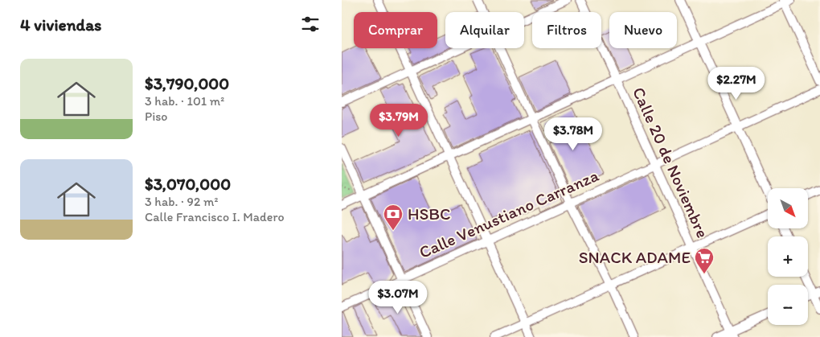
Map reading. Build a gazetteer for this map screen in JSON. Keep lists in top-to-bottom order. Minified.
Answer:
{"streets":{"street":["Calle 20 de Noviembre","Calle Venustiano Carranza"]},"crossings":[["Calle 20 de Noviembre","Calle Venustiano Carranza"]],"places":{"bank":["HSBC"],"supermarket":["SNACK ADAME"]},"north":"bottom right","page":{"heading":"4 viviendas","chip":["Comprar","Alquilar","Filtros","Nuevo"],"list":[{"name":"$3,790,000","note":"3 hab. · 101 m² · Piso"},{"name":"$3,070,000","note":"3 hab. · 92 m² · Calle Francisco I. Madero"}],"price":["$2.27M","$3.79M","$3.78M","$3.07M"],"map_buttons":["+","−"]}}
